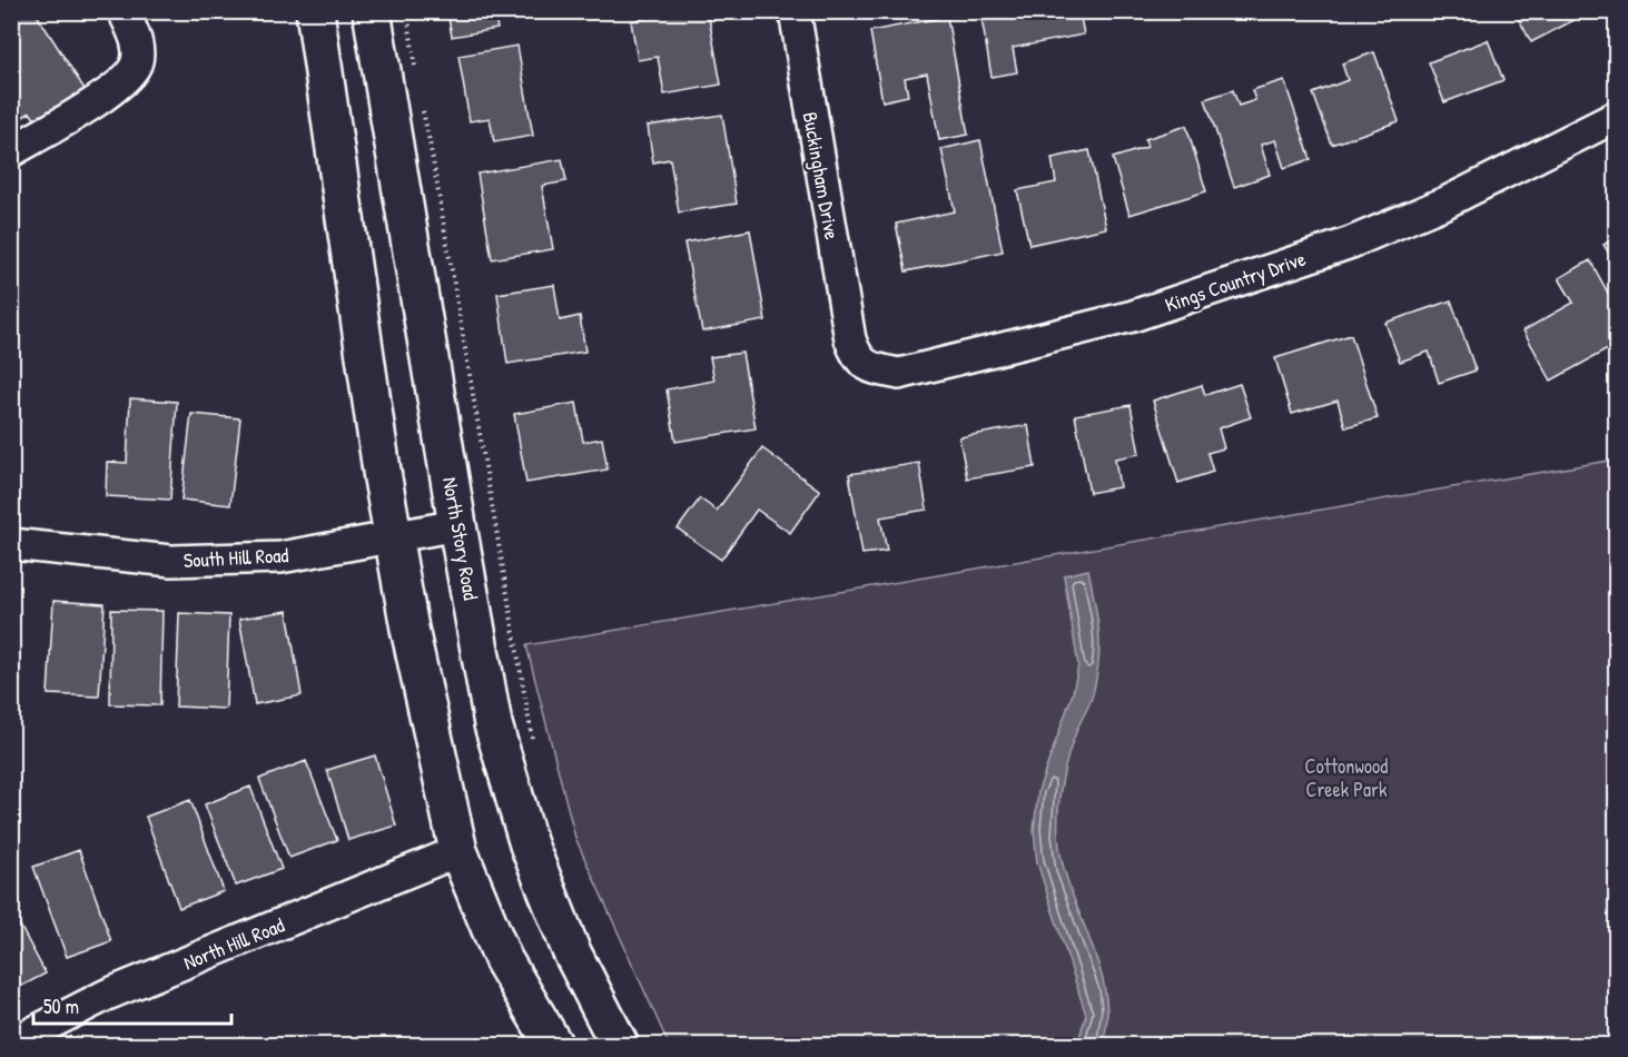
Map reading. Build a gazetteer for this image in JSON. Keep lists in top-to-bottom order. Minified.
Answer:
{"streets":{"main road":["North Story Road"],"street":["Buckingham Drive","Kings Country Drive","South Hill Road","North Hill Road"]},"crossings":[["Buckingham Drive","Kings Country Drive"],["North Story Road","South Hill Road"]],"parks":["Cottonwood Creek Park"],"scale_bar":"50 m"}
